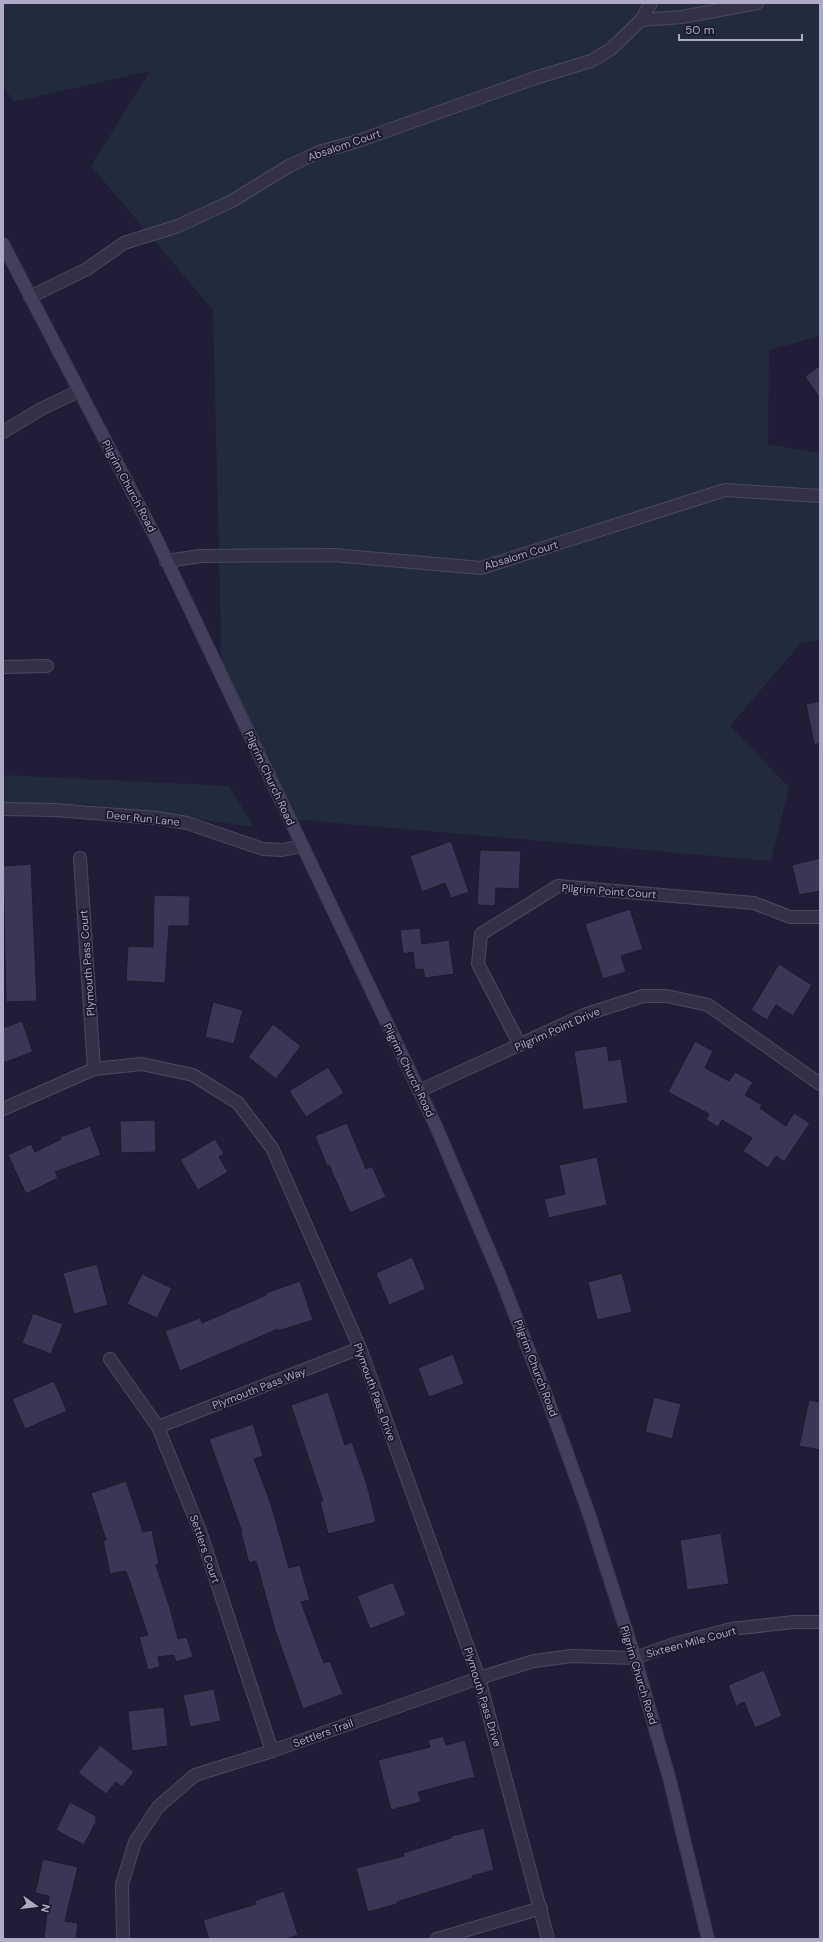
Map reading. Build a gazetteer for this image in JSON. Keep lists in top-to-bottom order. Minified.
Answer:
{"streets":{"street":["Absalom Court","Pilgrim Church Road","Deer Run Lane","Pilgrim Point Court","Plymouth Pass Court","Pilgrim Point Drive","Plymouth Pass Way","Plymouth Pass Drive","Settlers Court","Sixteen Mile Court","Settlers Trail"]},"crossings":[["Absalom Court","Pilgrim Church Road"],["Pilgrim Church Road","Deer Run Lane"],["Pilgrim Church Road","Pilgrim Point Drive"],["Pilgrim Church Road","Sixteen Mile Court"],["Pilgrim Church Road","Settlers Trail"],["Pilgrim Point Court","Pilgrim Point Drive"],["Plymouth Pass Court","Plymouth Pass Drive"],["Plymouth Pass Way","Plymouth Pass Drive"],["Plymouth Pass Way","Settlers Court"],["Plymouth Pass Drive","Settlers Trail"],["Settlers Court","Settlers Trail"],["Sixteen Mile Court","Settlers Trail"]],"scale_bar":"50 m","north":"right"}
